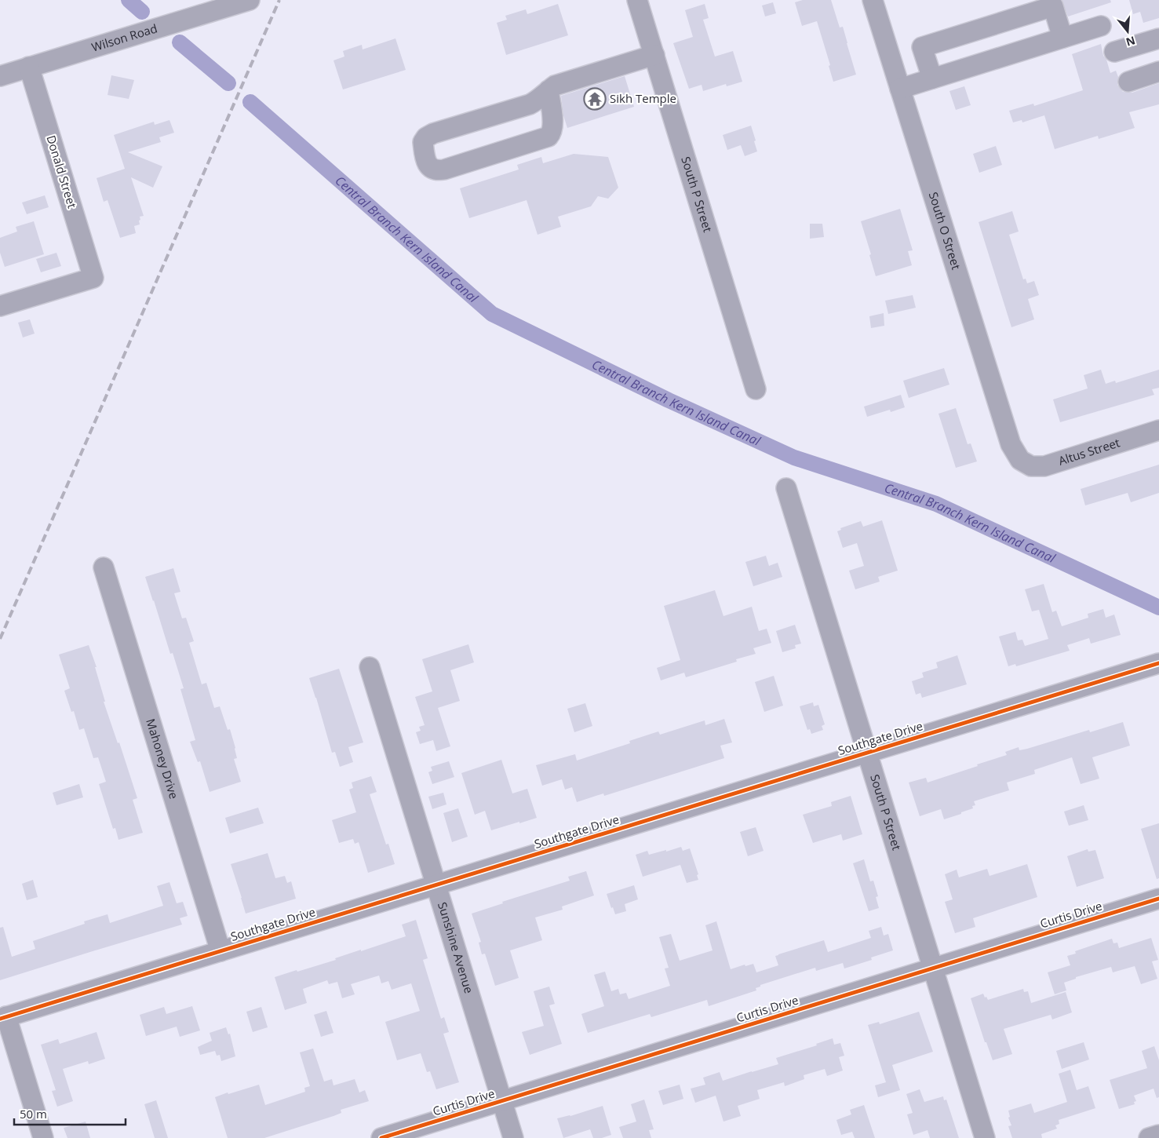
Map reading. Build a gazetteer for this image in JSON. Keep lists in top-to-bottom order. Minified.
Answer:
{"streets":{"street":["Wilson Road","Donald Street","South P Street","South O Street","Altus Street","Southgate Drive","Mahoney Drive","Curtis Drive","Sunshine Avenue"]},"crossings":[["Wilson Road","Donald Street"],["South P Street","Southgate Drive"],["South P Street","Curtis Drive"],["South O Street","Altus Street"],["Southgate Drive","Mahoney Drive"],["Southgate Drive","Sunshine Avenue"],["Curtis Drive","Sunshine Avenue"]],"water":["Central Branch Kern Island Canal"],"places":{"temple":["Sikh Temple"]},"scale_bar":"50 m","north":"bottom"}
